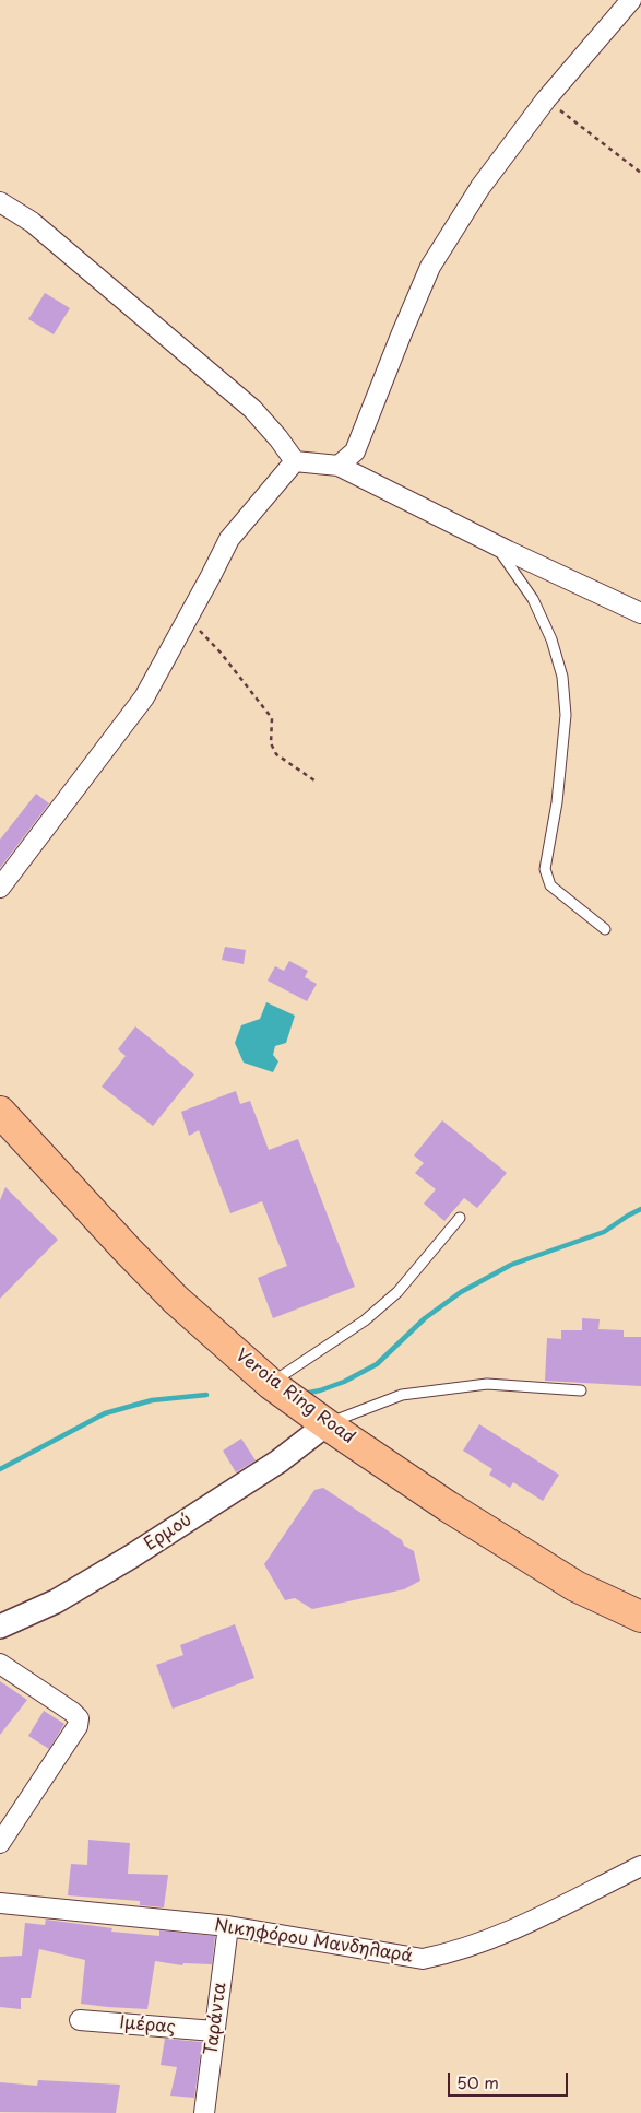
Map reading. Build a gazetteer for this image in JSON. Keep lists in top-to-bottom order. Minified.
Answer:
{"streets":{"main road":["Verοia Ring Road"],"street":["Ερμού","Νικηφόρου Μανδηλαρά","Ταράντα","Ιμέρας"]},"crossings":[["Verοia Ring Road","Ερμού"],["Νικηφόρου Μανδηλαρά","Ταράντα"],["Ταράντα","Ιμέρας"]],"scale_bar":"50 m"}
